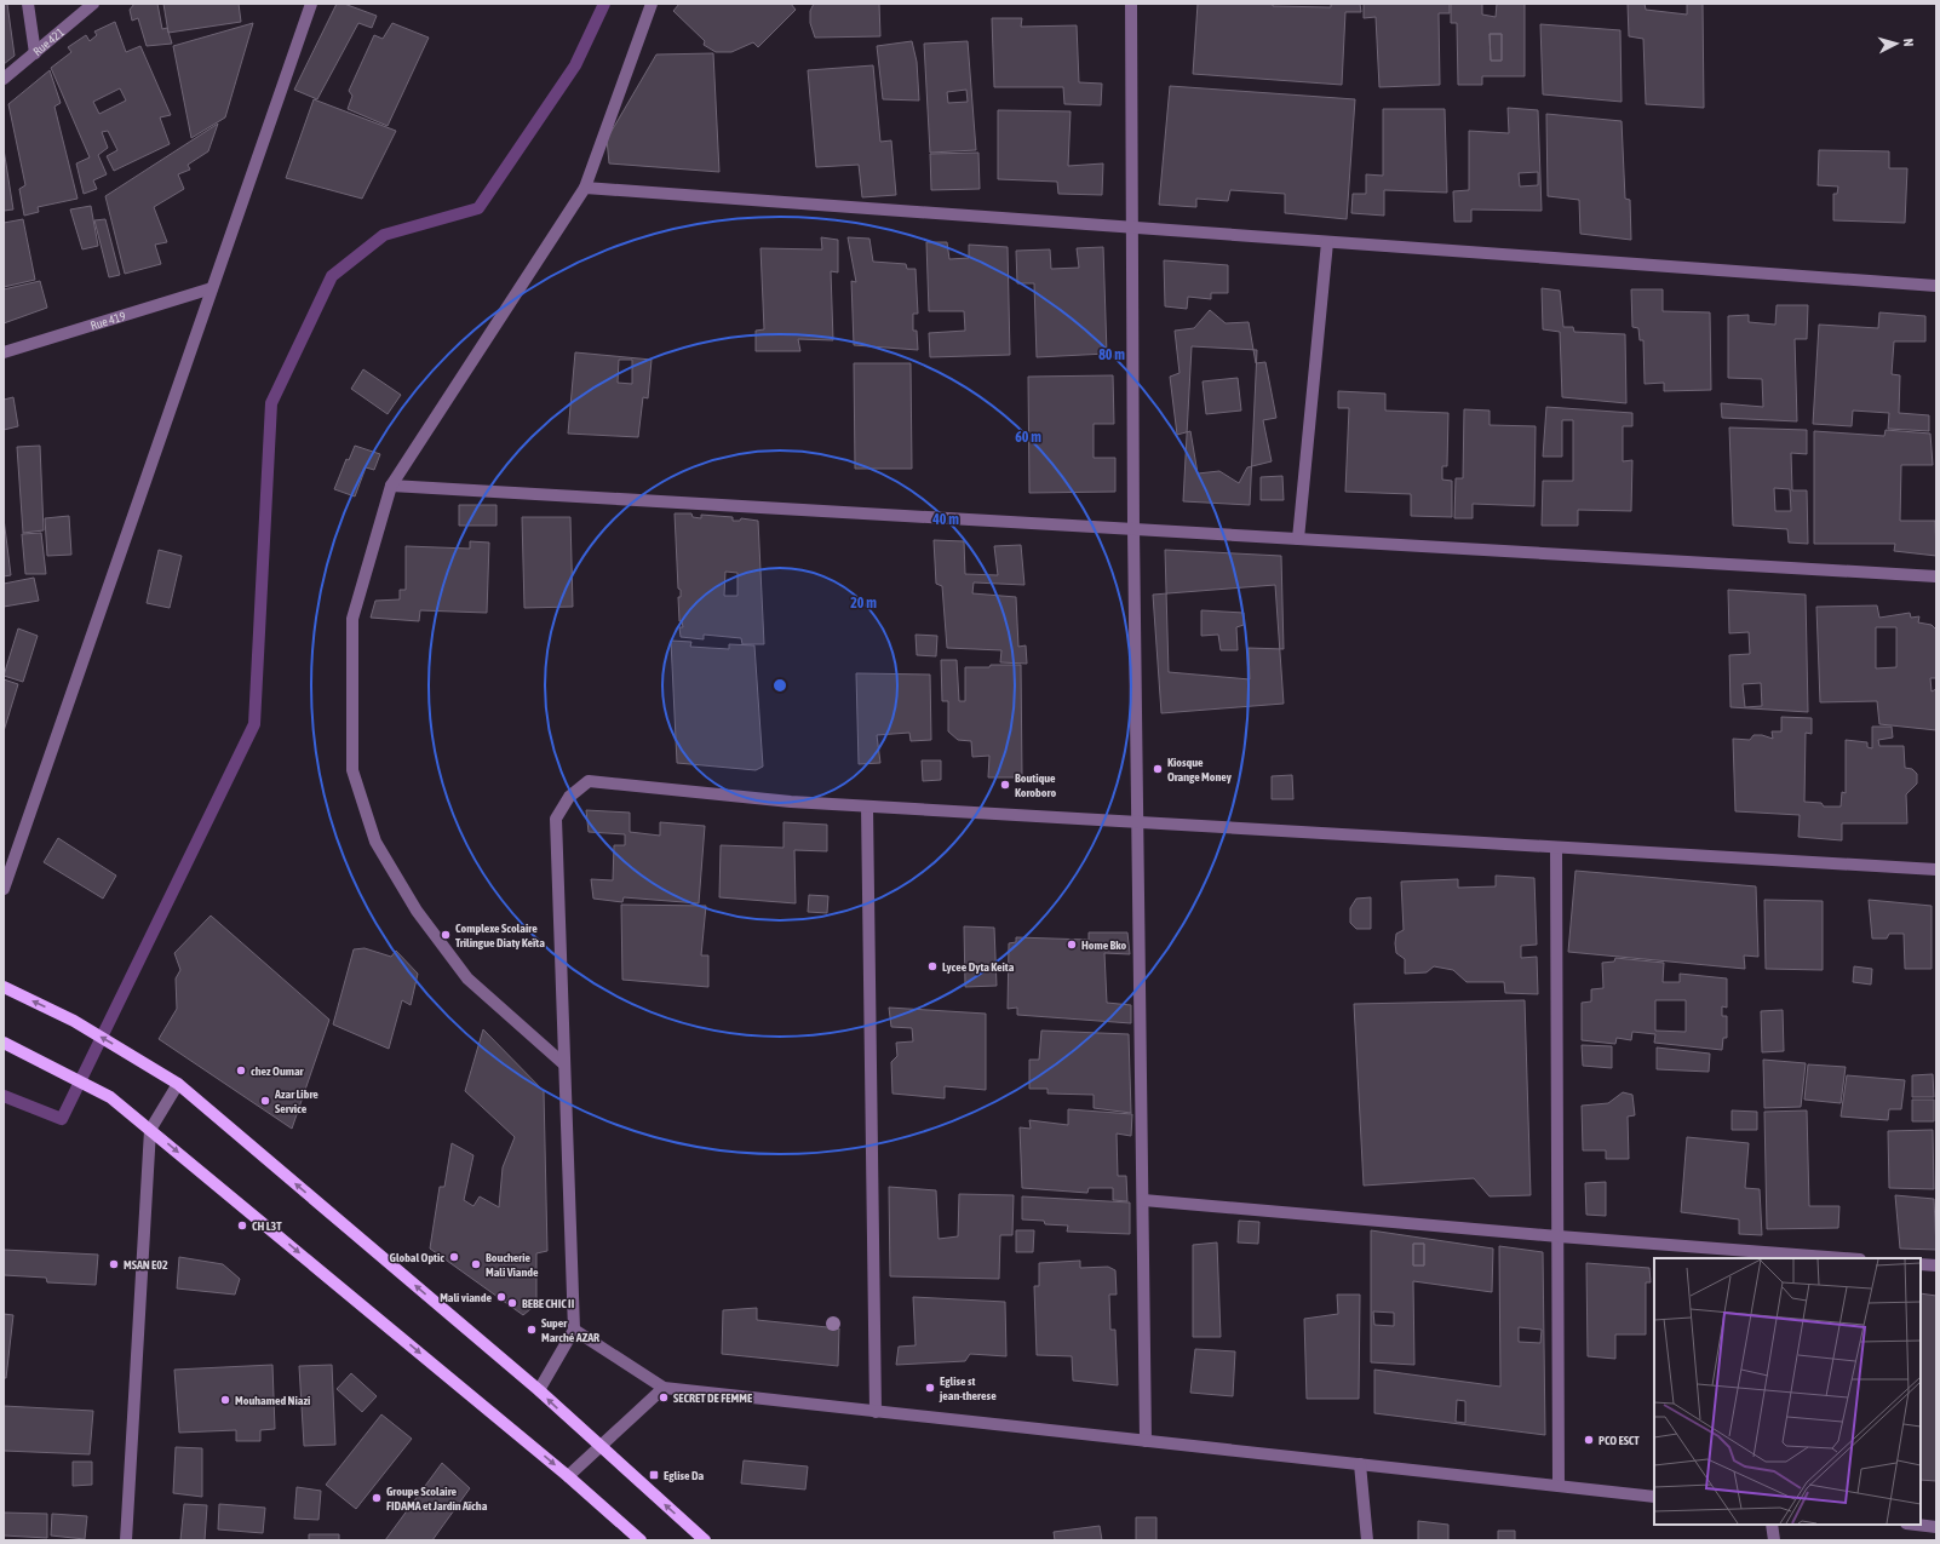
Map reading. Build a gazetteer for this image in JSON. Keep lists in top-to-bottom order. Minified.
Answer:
{"streets":{"street":["Rue 421","Rue 419"]},"places":{"other":["Kiosque Orange Money","Boutique Koroboro","Complexe Scolaire Trilingue Diaty Keïta","Home Bko","Lycee Dyta Keita","chez Oumar","Azar Libre Service","CH L3T","Global Optic","MSAN E02","Boucherie Mali Viande","Mali viande","BEBE CHIC II","Super Marché AZAR","Eglise st jean-therese","SECRET DE FEMME","Mouhamed Niazi","PCO ESCT","Groupe Scolaire FIDAMA et Jardin Aïcha"],"transit":["Eglise Da"]},"north":"right","rings":["80 m","60 m","40 m","20 m"]}
